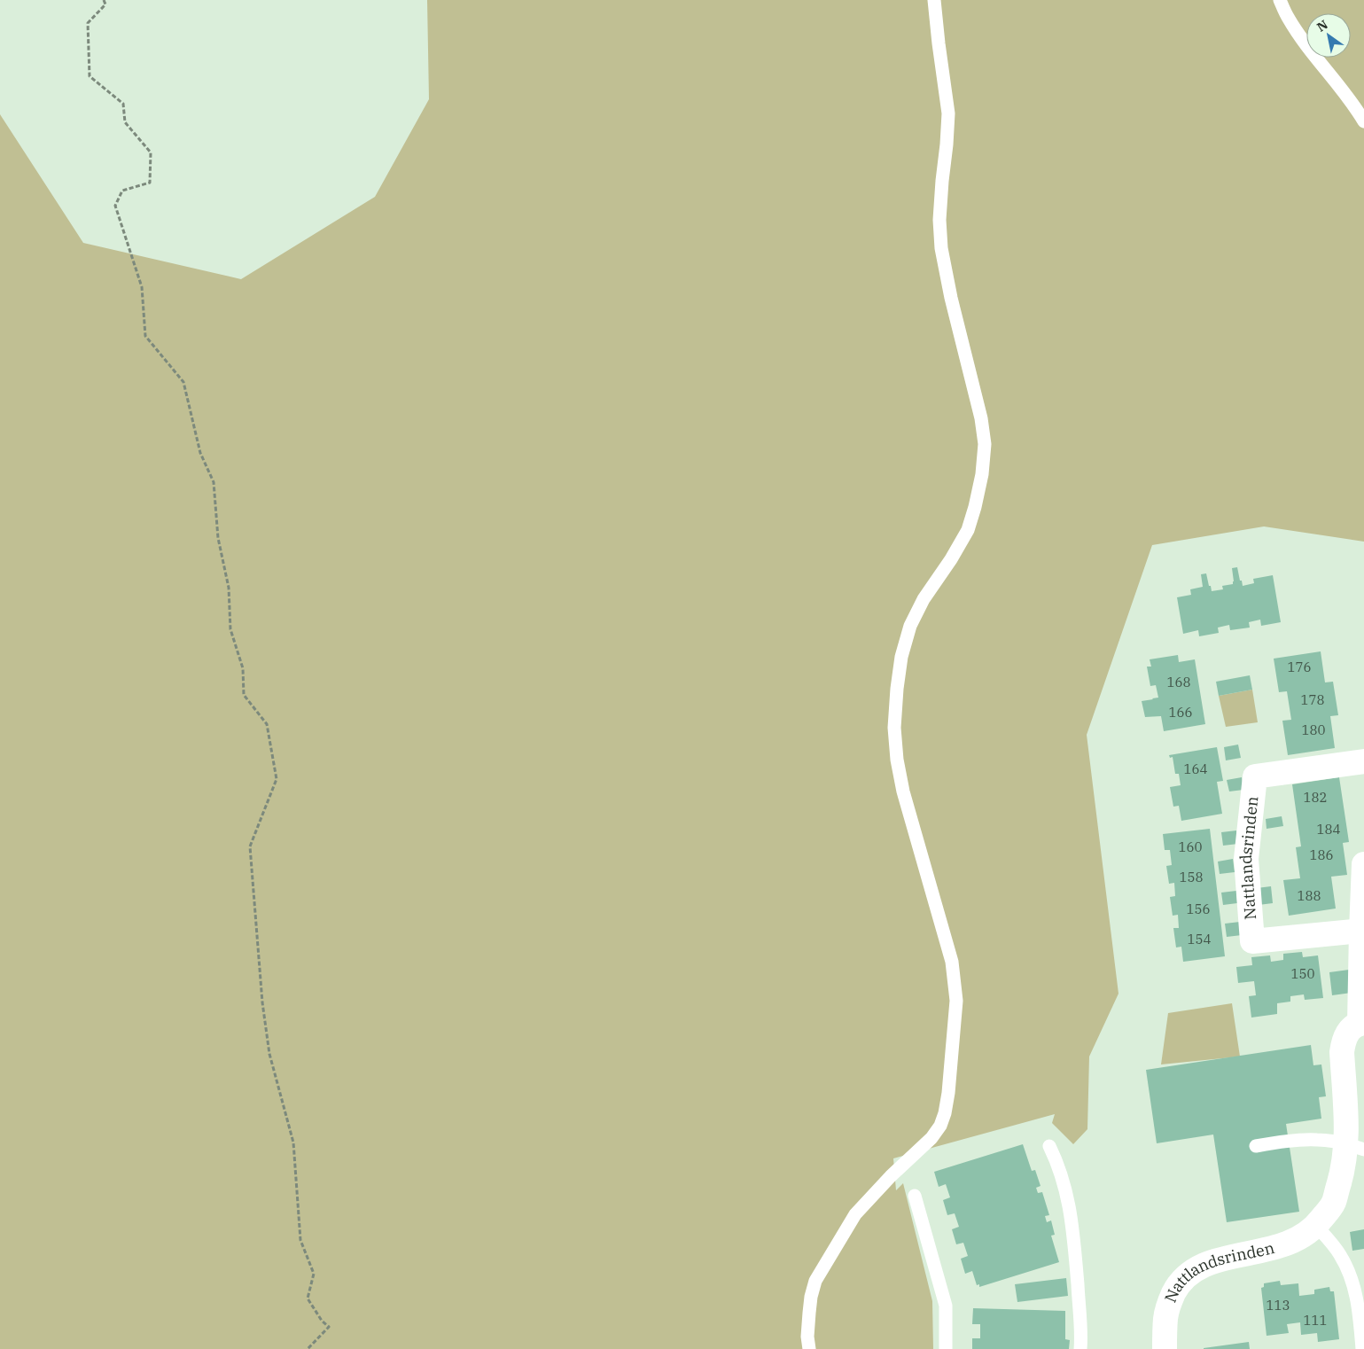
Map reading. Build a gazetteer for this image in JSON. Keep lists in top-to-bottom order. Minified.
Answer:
{"streets":{"street":["Nattlandsrinden"]},"house_numbers":["176","168","178","166","180","164","182","184","160","186","158","188","156","154","150","113","111"],"north":"top left"}
